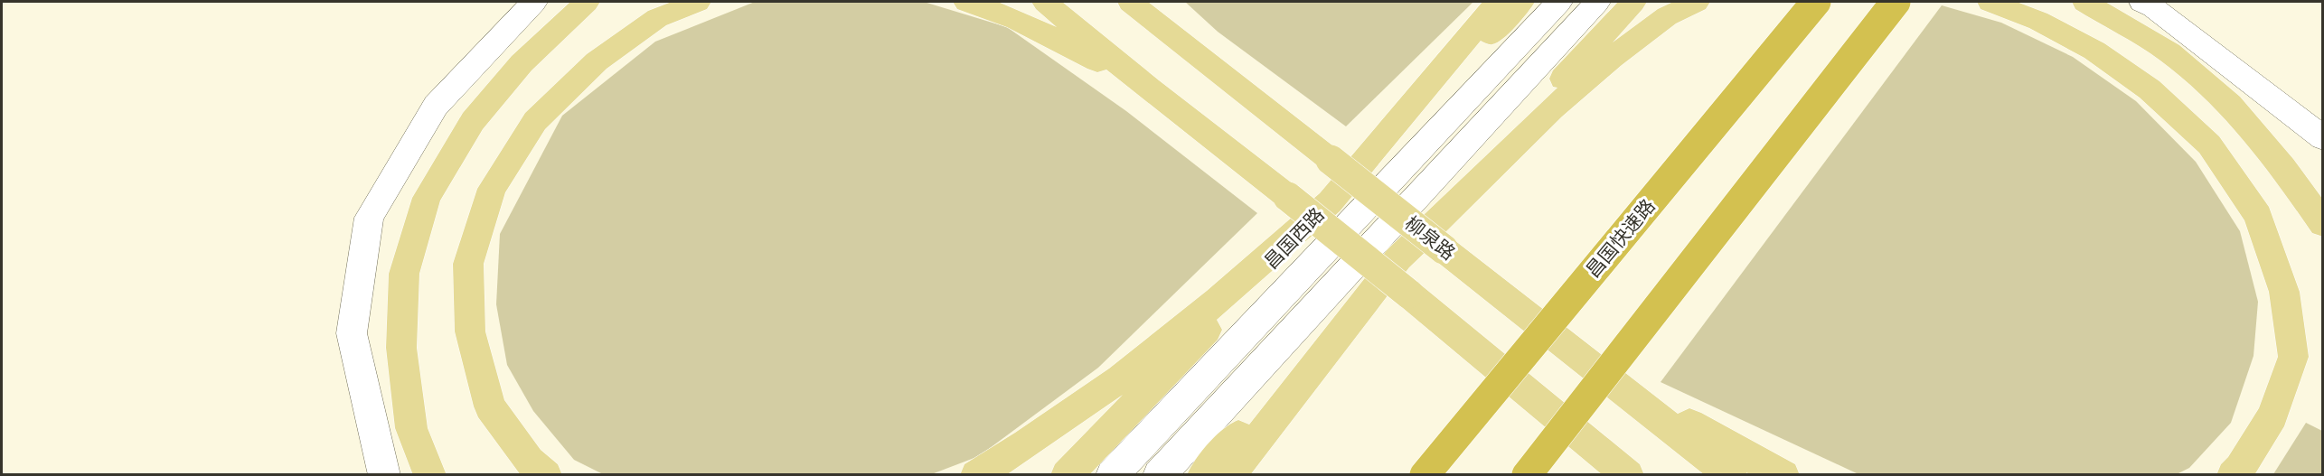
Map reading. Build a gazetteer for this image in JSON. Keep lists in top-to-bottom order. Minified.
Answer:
{"streets":{"highway":["昌国快速路"],"main road":["昌国西路","柳泉路"]}}
